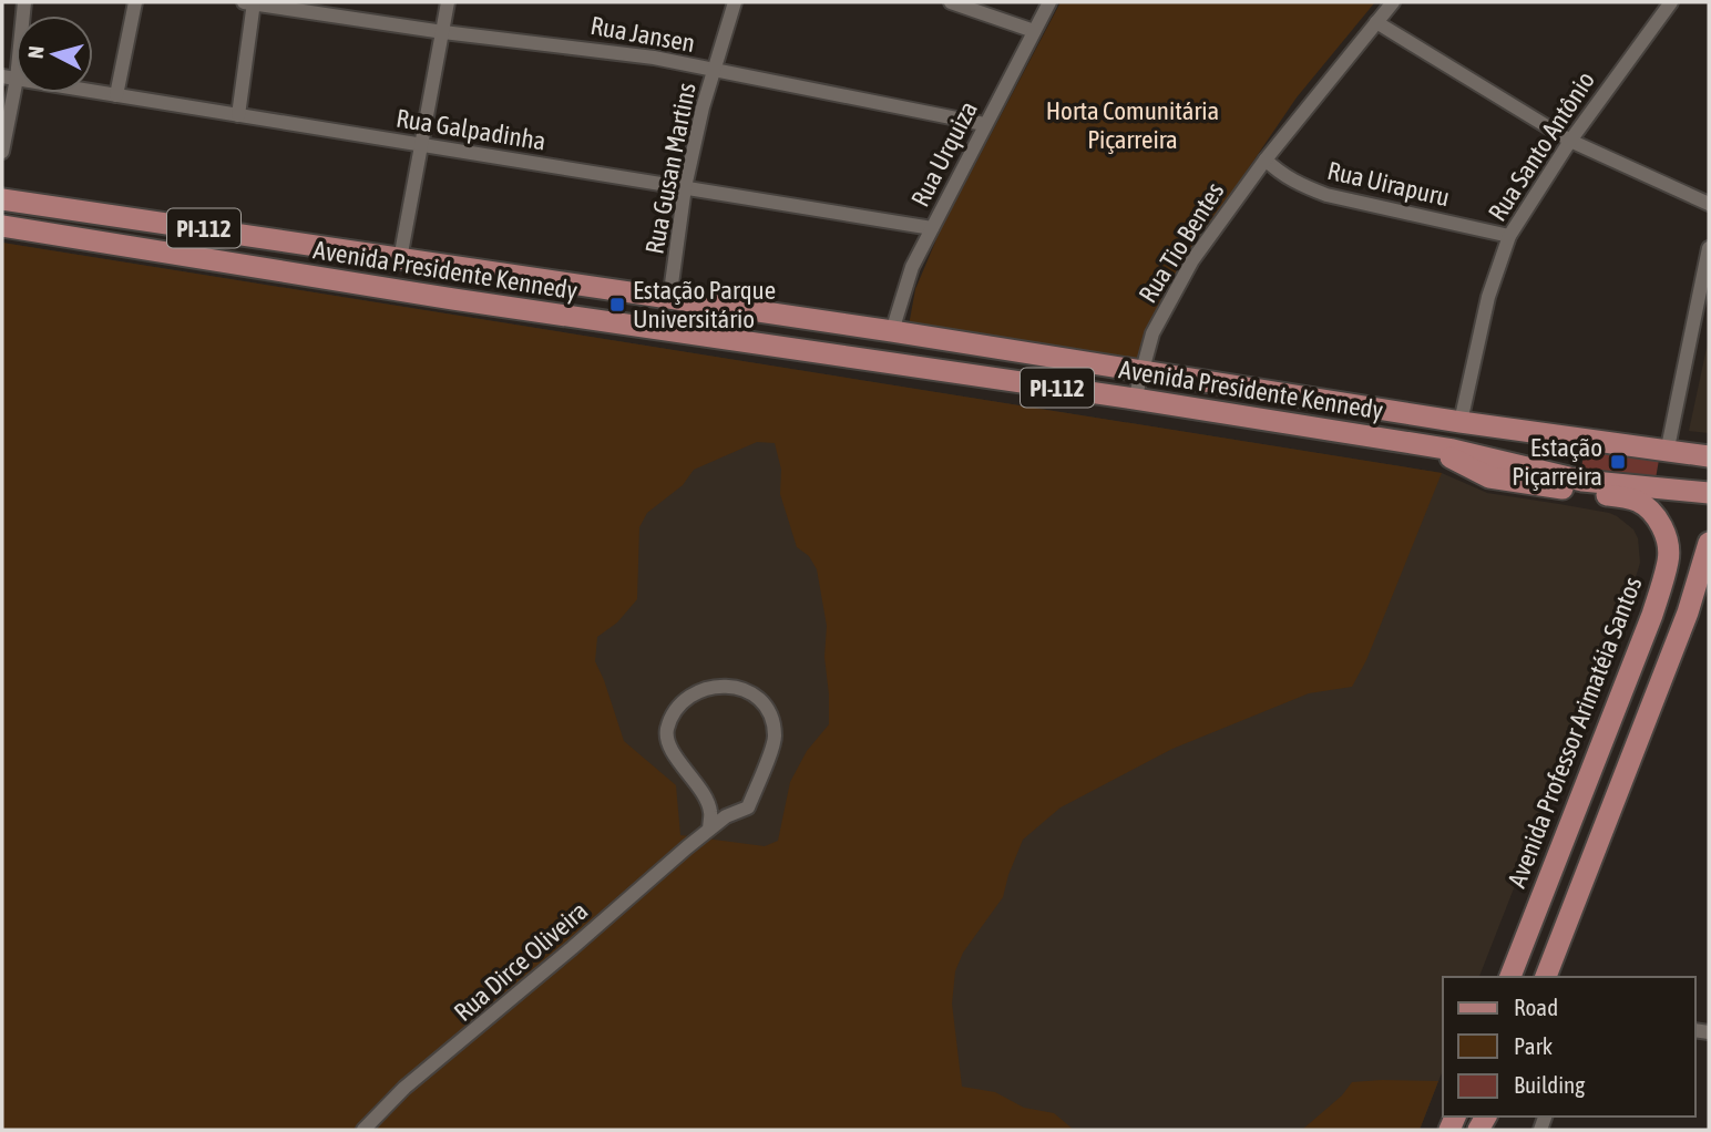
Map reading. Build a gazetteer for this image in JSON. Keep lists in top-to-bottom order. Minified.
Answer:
{"streets":{"main road":["PI-112","Avenida Presidente Kennedy","Avenida Professor Arimatéia Santos"],"street":["Rua Jansen","Rua Galpadinha","Rua Santo Antônio","Rua Urquiza","Rua Gusan Martins","Rua Uirapuru","Rua Tio Bentes","Rua Dirce Oliveira"]},"crossings":[["Rua Jansen","Rua Urquiza"],["Rua Jansen","Rua Gusan Martins"],["Rua Galpadinha","Rua Urquiza"],["Rua Galpadinha","Rua Gusan Martins"],["Rua Santo Antônio","Rua Uirapuru"],["Rua Santo Antônio","Avenida Presidente Kennedy"],["Rua Urquiza","Avenida Presidente Kennedy"],["Rua Gusan Martins","Avenida Presidente Kennedy"],["Rua Uirapuru","Rua Tio Bentes"],["Rua Tio Bentes","Avenida Presidente Kennedy"],["Avenida Presidente Kennedy","Avenida Professor Arimatéia Santos"]],"parks":["Horta Comunitária Piçarreira"],"places":{"transit":["Estação Parque Universitário","Estação Piçarreira"]},"legend":["Road","Park","Building"],"north":"left"}
